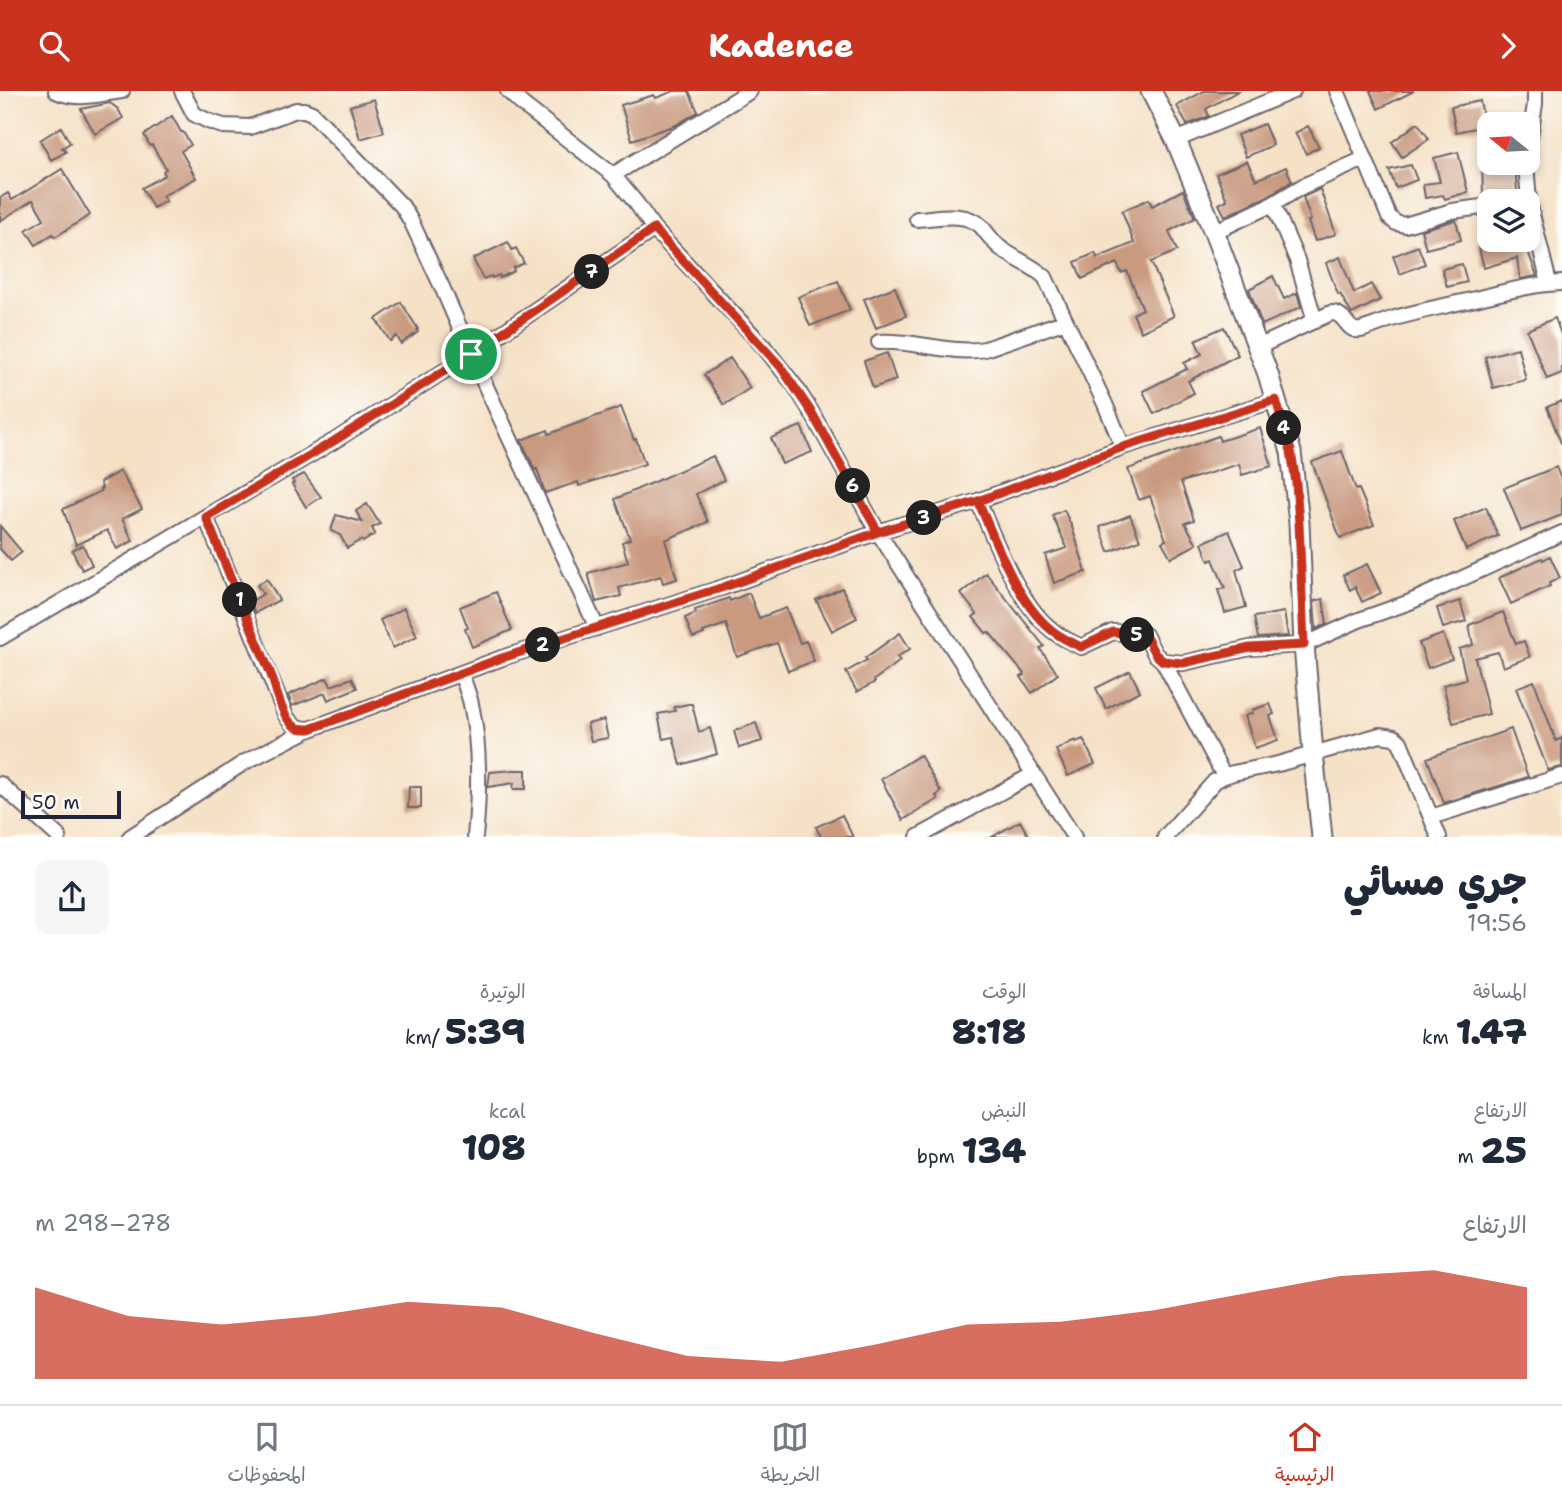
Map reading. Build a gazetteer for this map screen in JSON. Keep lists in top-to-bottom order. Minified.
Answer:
{"scale_bar":"50 m","north":"left","page":{"header":"Kadence","pins":["7","4","6","3","1","5","2"],"scale":"50 m","heading":["جري مسائي","19:56"],"stats":[["المسافة","1.47 km"],["الوقت","8:18"],["الوتيرة","5:39 /km"],["الارتفاع","25 m"],["النبض","134 bpm"],["kcal","108"]],"chart":["الارتفاع","278–298 m"],"tabs":["الرئيسية","الخريطة","المحفوظات"]}}
